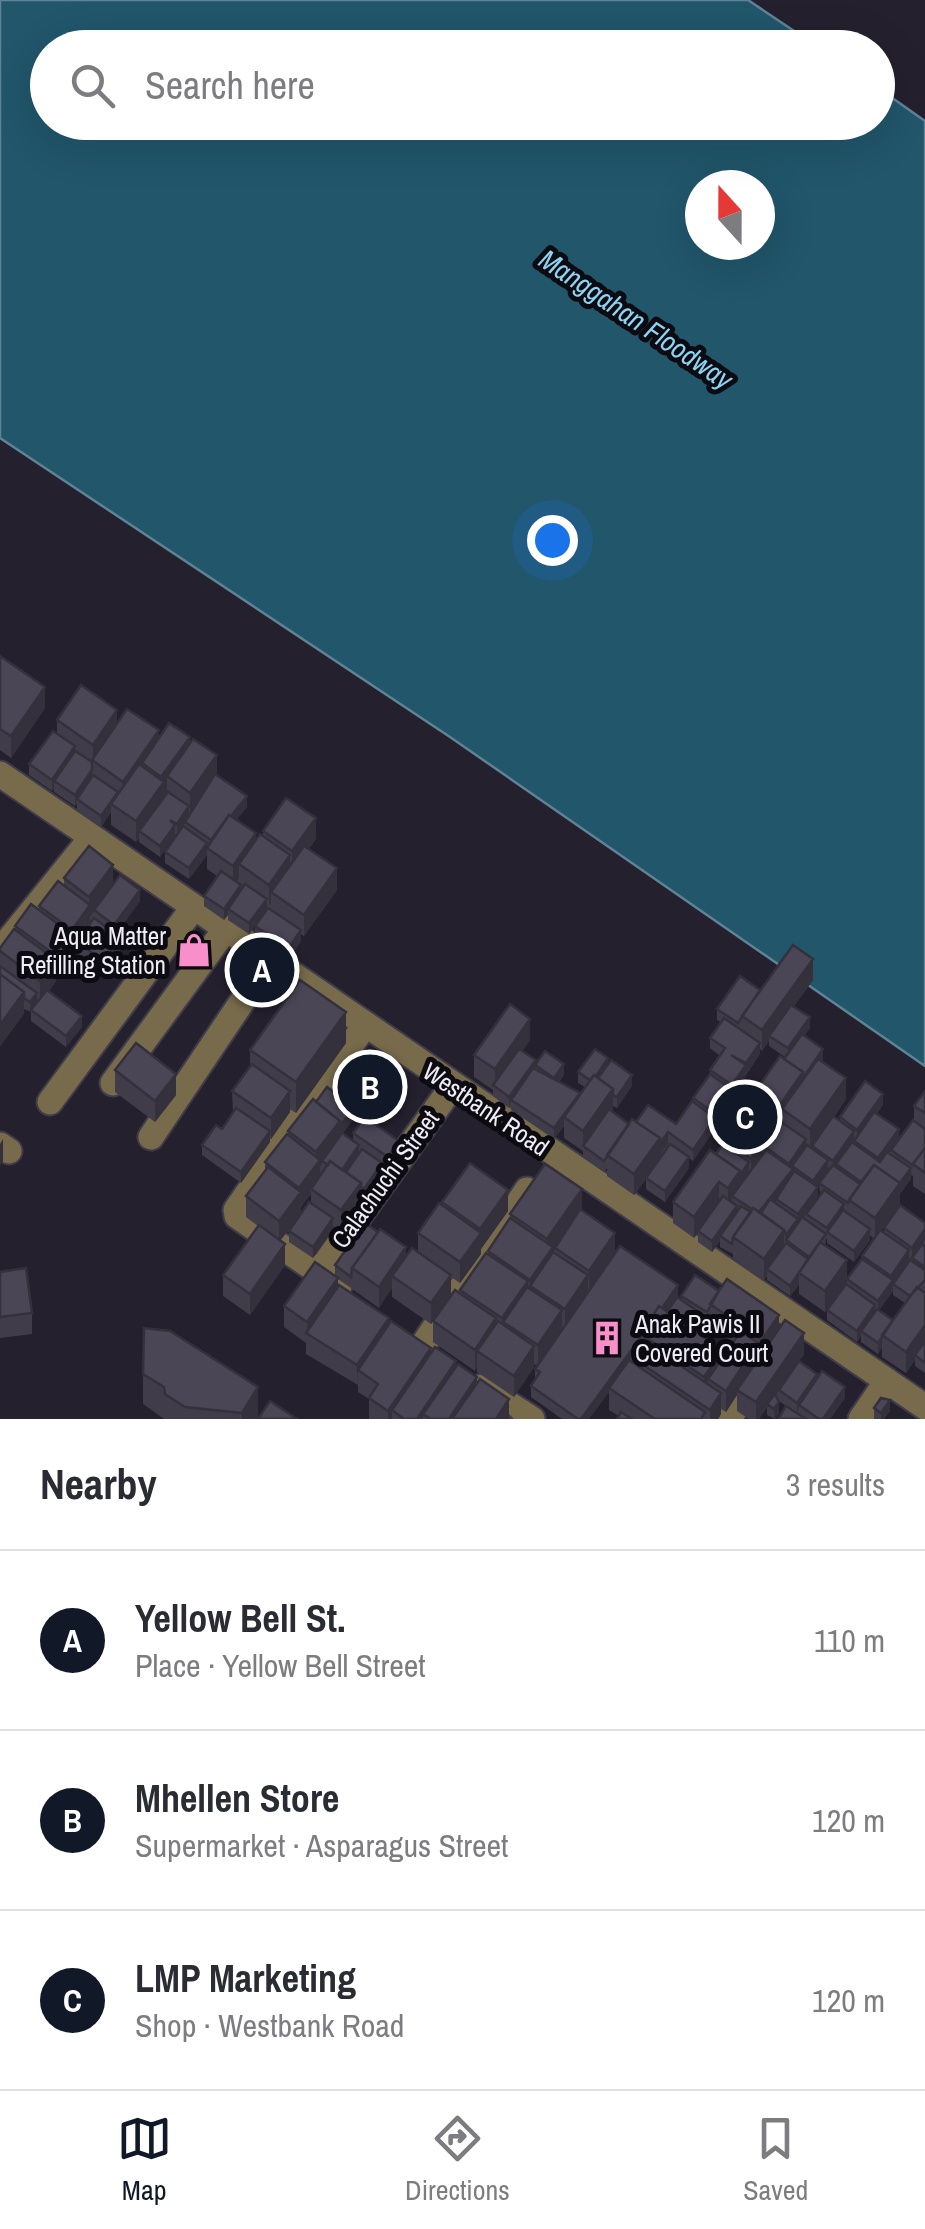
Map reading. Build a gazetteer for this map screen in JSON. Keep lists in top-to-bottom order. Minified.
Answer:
{"streets":{"street":["Westbank Road","Calachuchi Street"]},"crossings":[["Westbank Road","Calachuchi Street"]],"water":["Manggahan Floodway"],"places":{"shop":["Aqua Matter Refilling Station"],"building":["Anak Pawis II Covered Court"]},"north":"top","page":{"search":"Search here","pins":["A","B","C"],"heading":["Nearby","3 results"],"list":[{"mark":"A","name":"Yellow Bell St.","note":"Place · Yellow Bell Street","value":"110 m"},{"mark":"B","name":"Mhellen Store","note":"Supermarket · Asparagus Street","value":"120 m"},{"mark":"C","name":"LMP Marketing","note":"Shop · Westbank Road","value":"120 m"}],"nav":["Map","Directions","Saved"]}}
